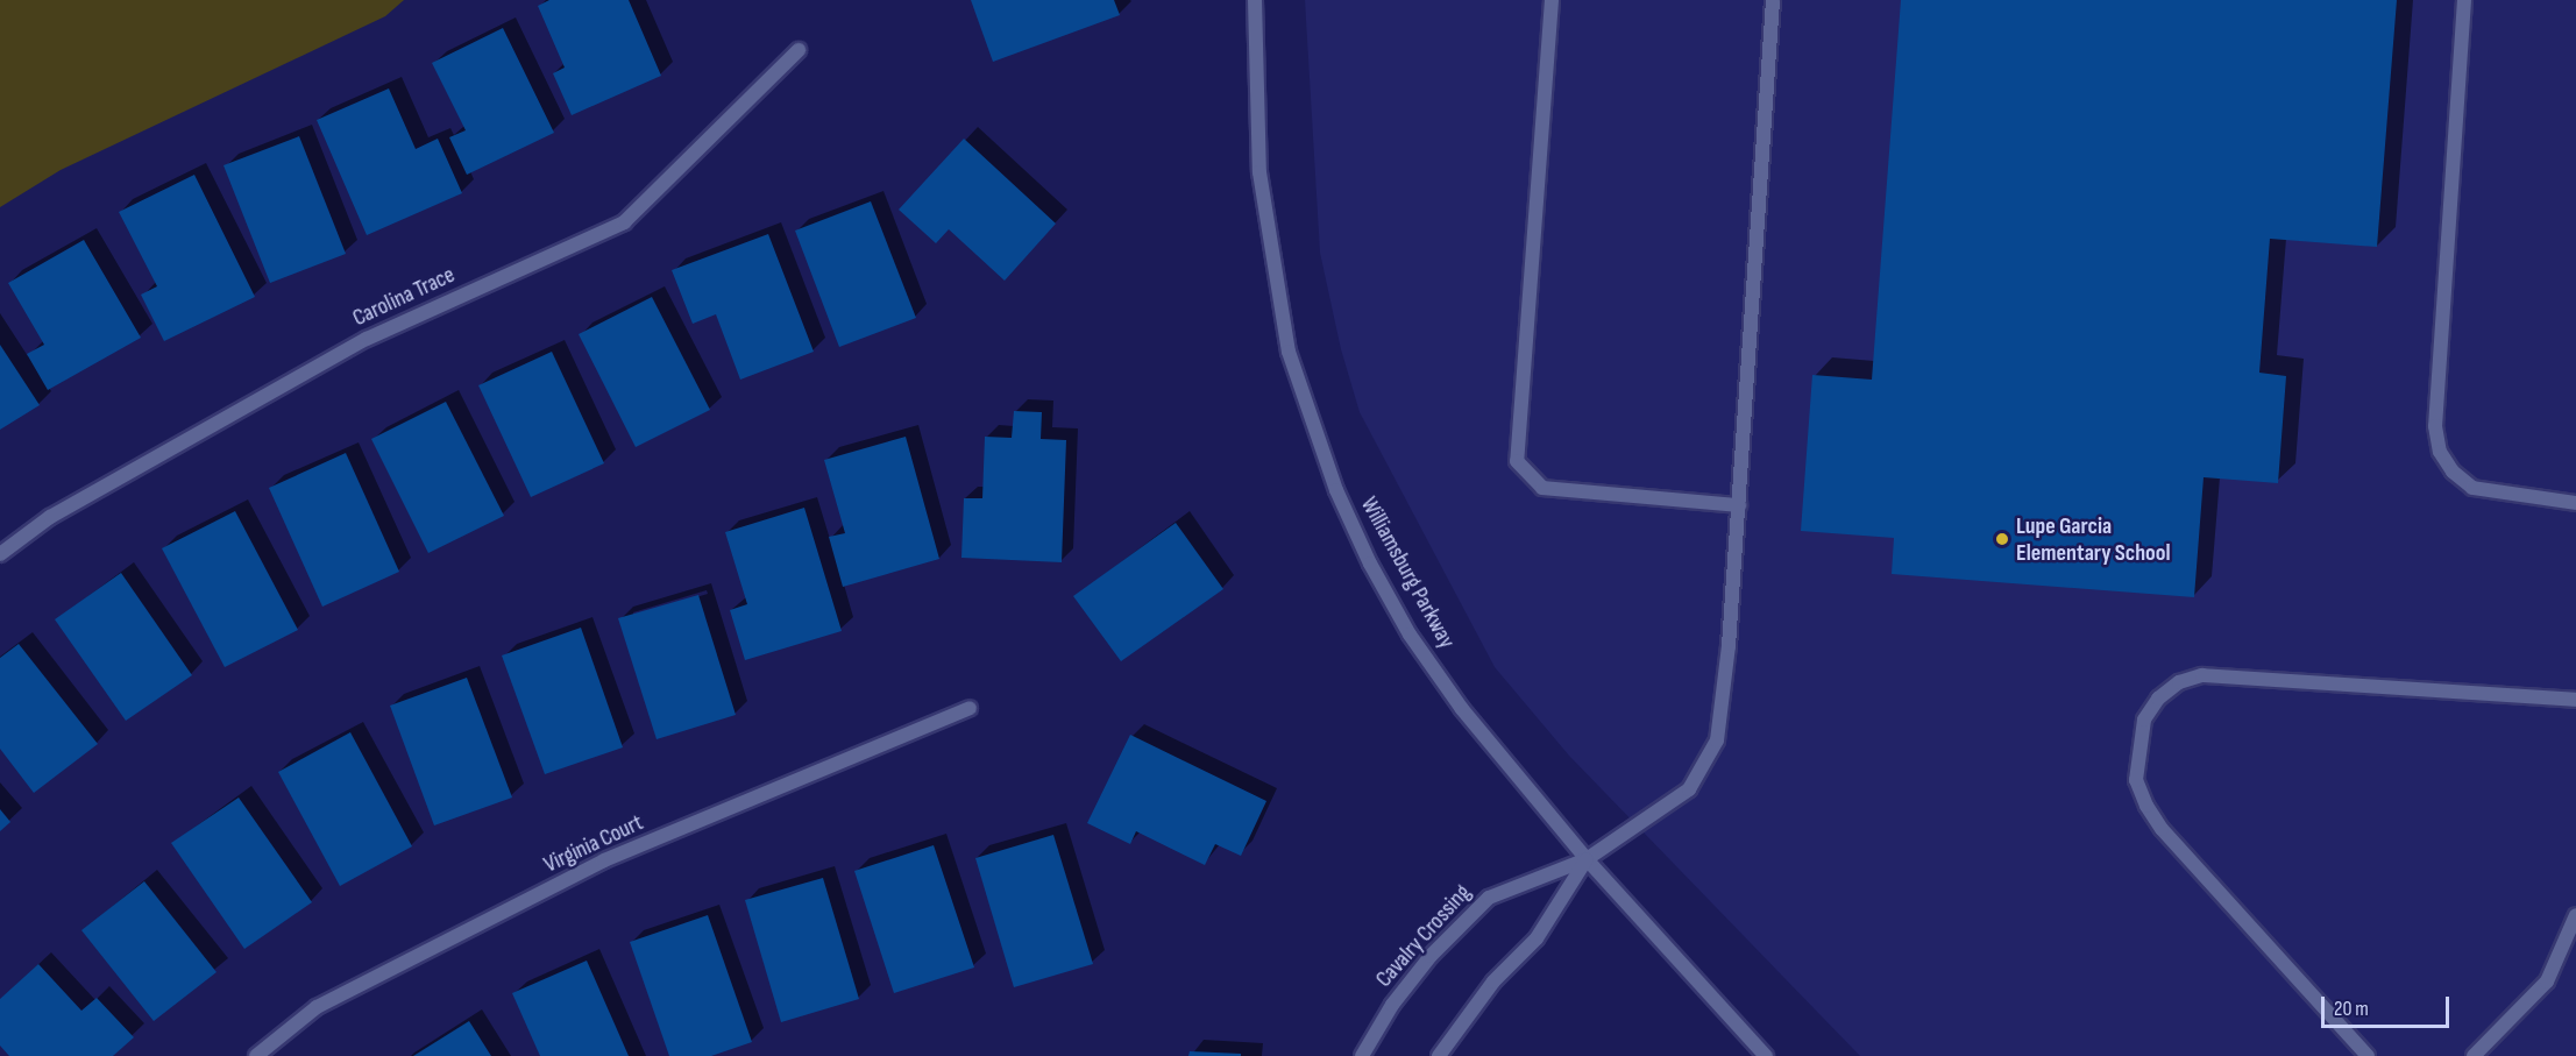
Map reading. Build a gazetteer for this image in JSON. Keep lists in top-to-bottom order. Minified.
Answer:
{"streets":{"street":["Carolina Trace","Williamsburg Parkway","Virginia Court","Cavalry Crossing"]},"crossings":[["Williamsburg Parkway","Cavalry Crossing"]],"places":["Lupe Garcia Elementary School"],"scale_bar":"20 m"}
